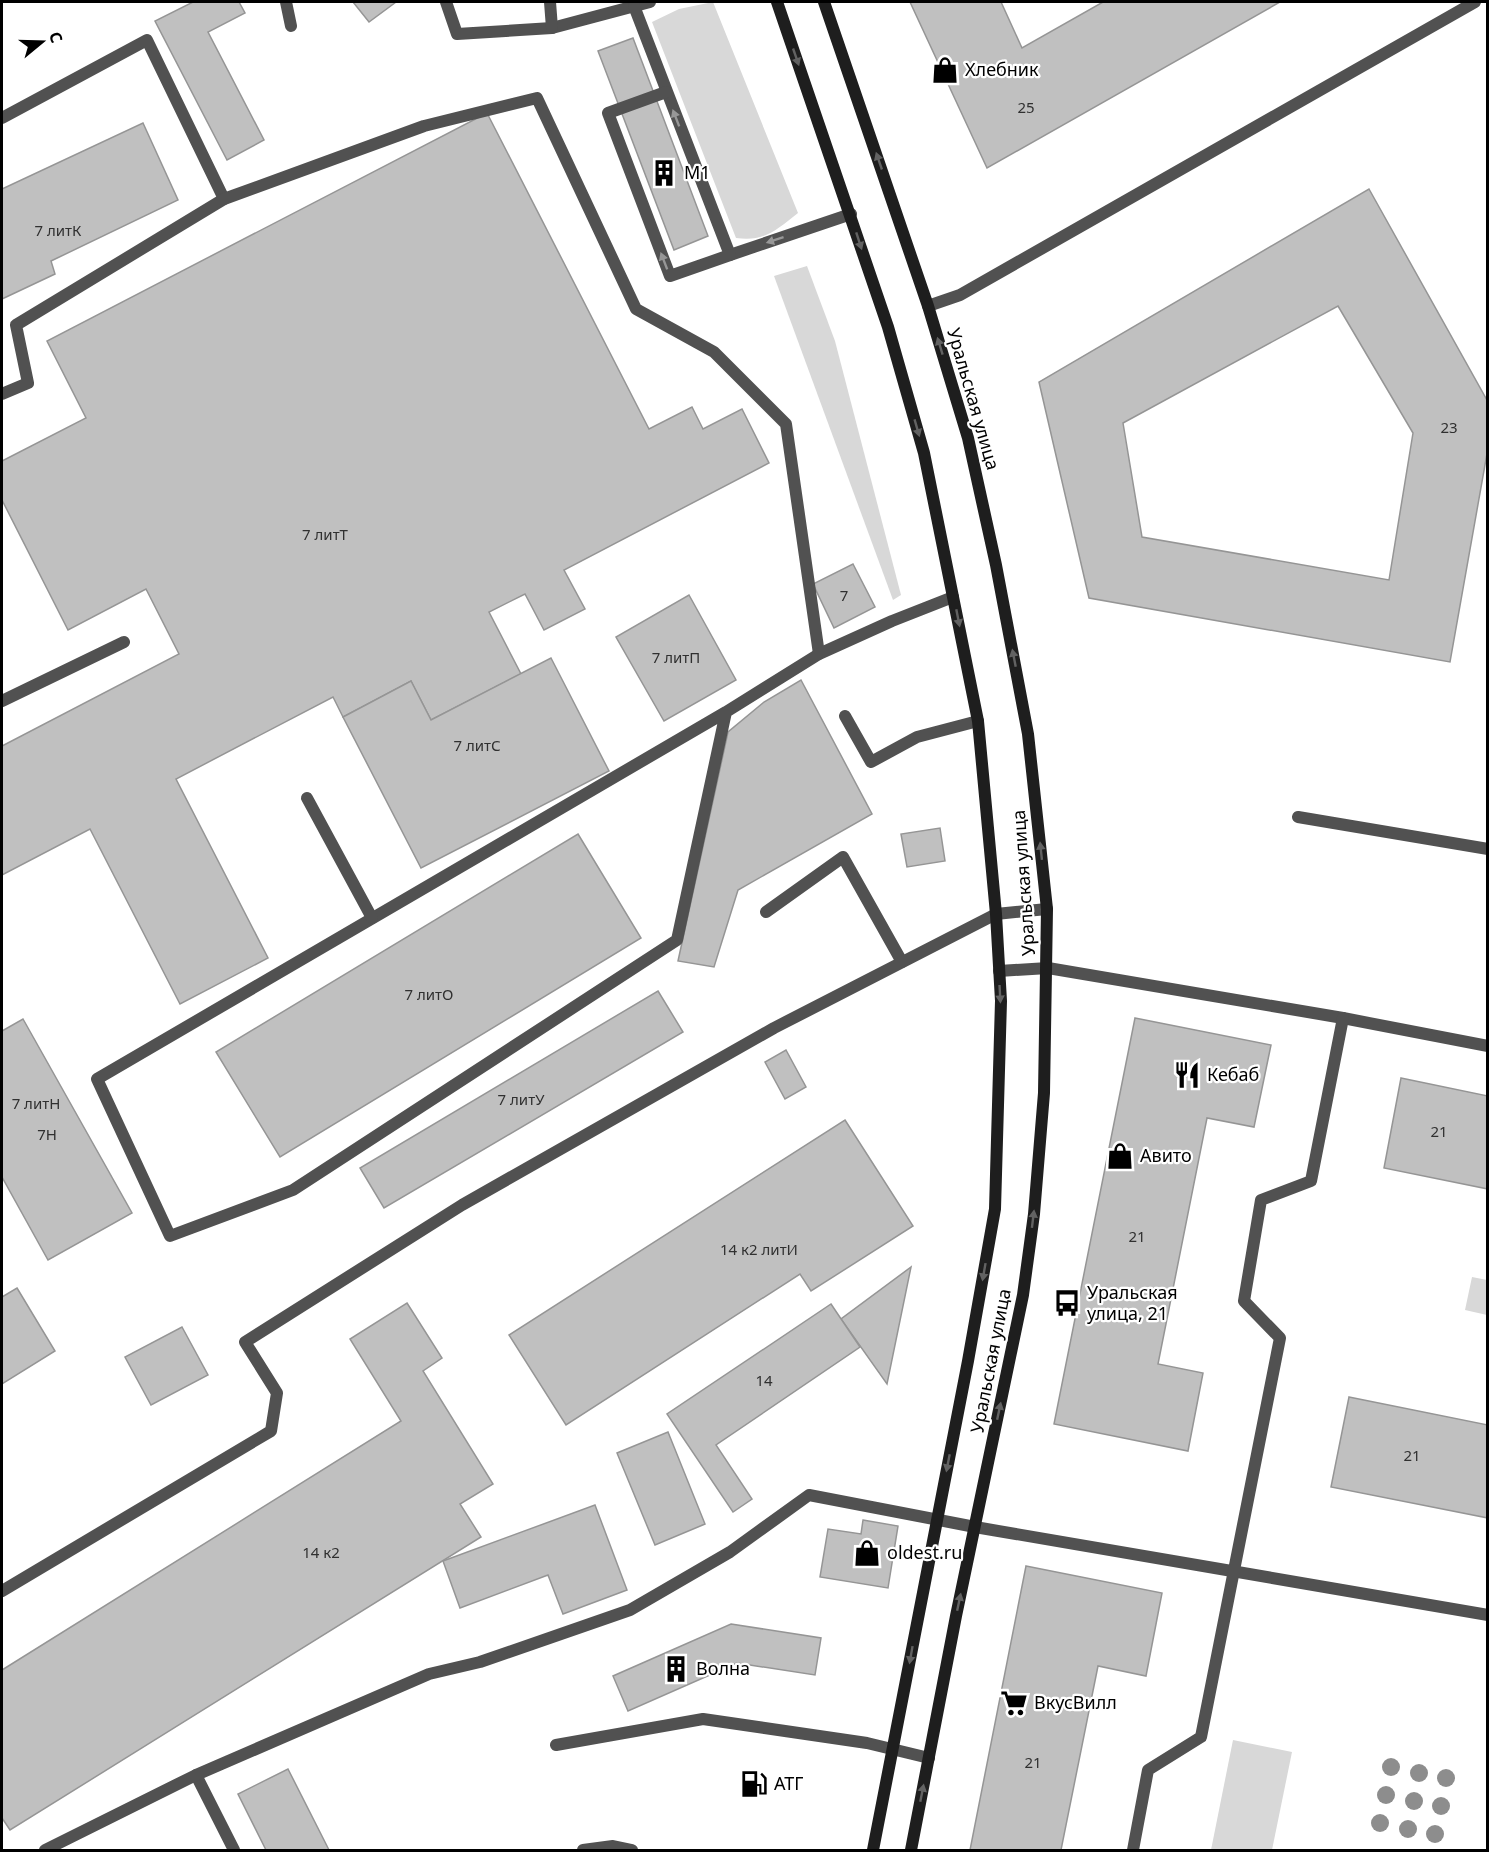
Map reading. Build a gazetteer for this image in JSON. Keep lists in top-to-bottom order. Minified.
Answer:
{"streets":{"main road":["Уральская улица"]},"places":{"shop":["Хлебник","Авито","oldest.ru"],"building":["М1","Волна"],"restaurant":["Кебаб"],"bus stop":["Уральская улица, 21"],"supermarket":["ВкусВилл"],"fuel station":["АТГ"]},"house_numbers":["25","7 литК","23","7 литТ","7","7 литП","7 литС","7 литО","7 литУ","7 литН","21","7Н","21","14 к2 литИ","14","21","14 к2","21"],"north":"right"}
